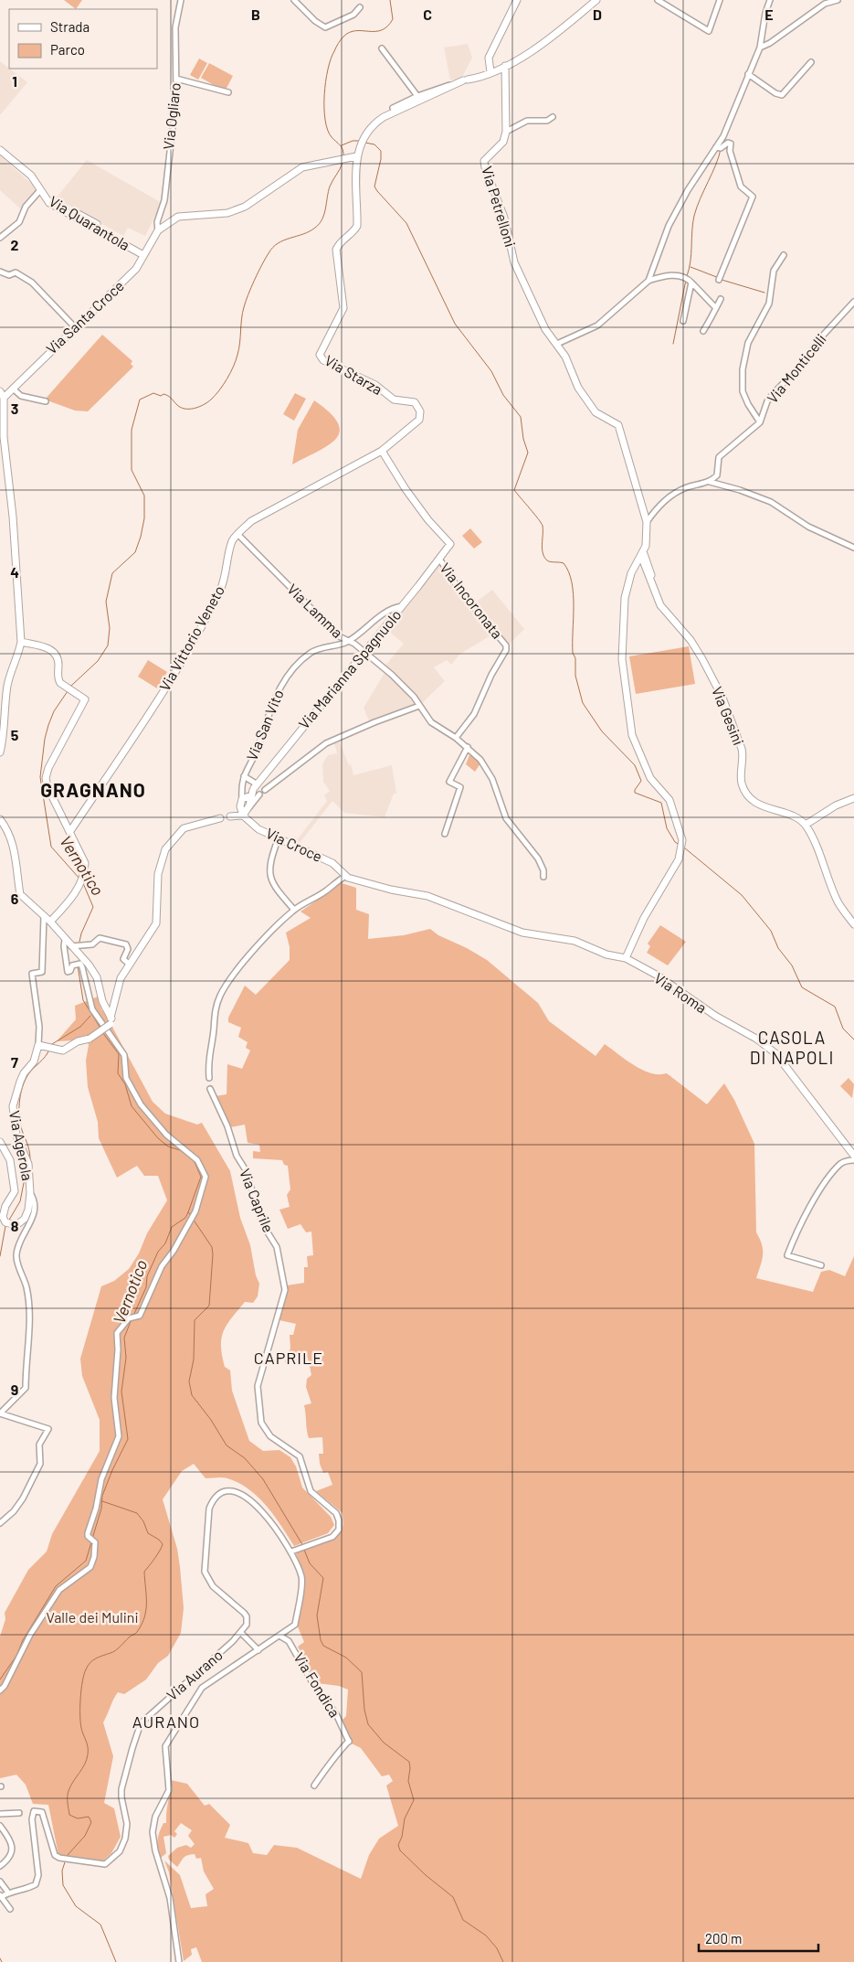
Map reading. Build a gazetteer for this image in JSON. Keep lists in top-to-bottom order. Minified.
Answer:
{"streets":{"street":["Via Ogliaro","Via Petrelloni","Via Quarantola","Via Santa Croce","Via Monticelli","Via Starza","Via Incoronata","Via Lamma","Via Vittorio Veneto","Via Marianna Spagnuolo","Via Gesini","Via San Vito","Via Croce","Via Roma","Via Agerola","Via Caprile","Via Aurano","Via Fondica"]},"crossings":[["Via Ogliaro","Via Santa Croce"],["Via Quarantola","Via Santa Croce"],["Via Incoronata","Via Lamma"],["Via Incoronata","Via Marianna Spagnuolo"],["Via Lamma","Via Vittorio Veneto"],["Via Lamma","Via Marianna Spagnuolo"],["Via Lamma","Via San Vito"],["Via Marianna Spagnuolo","Via San Vito"],["Via Croce","Via Roma"]],"districts":["GRAGNANO","CASOLA DI NAPOLI","CAPRILE","AURANO"],"water":["Vernotico"],"parks":["Valle dei Mulini"],"legend":["Strada","Parco"],"scale_bar":"200 m","grid":{"columns":["B","C","D","E"],"rows":["1","2","3","4","5","6","7","8","9"]}}
